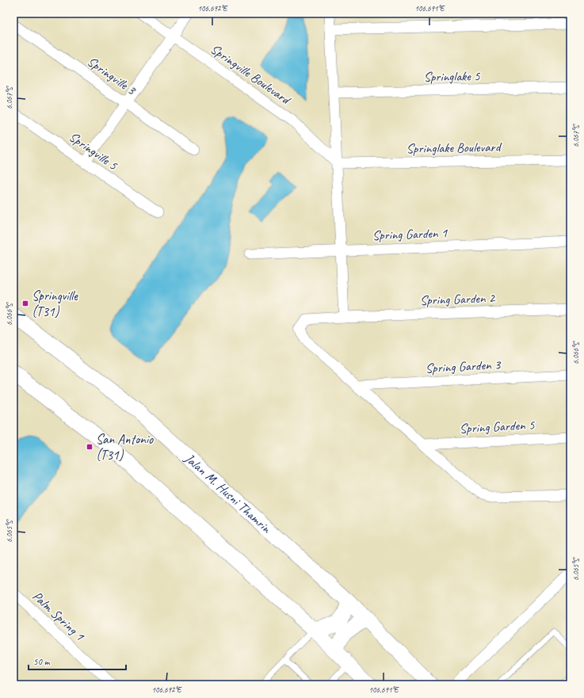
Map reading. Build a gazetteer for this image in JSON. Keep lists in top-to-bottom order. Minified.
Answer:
{"streets":{"main road":["Jalan M. Husni Thamrin"],"street":["Springville Boulevard","Springville 3","Springlake 5","Springlake Boulevard","Springville 5","Spring Garden 1","Spring Garden 2","Spring Garden 3","Spring Garden 5","Palm Spring 1"]},"crossings":[["Springville Boulevard","Springlake Boulevard"],["Spring Garden 2","Spring Garden 3"]],"places":{"transit":["Springville (T31)","San Antonio (T31)"]},"scale_bar":"50 m","coordinates":["106.692°E","106.691°E","6.067°S","6.066°S","6.065°S"]}
